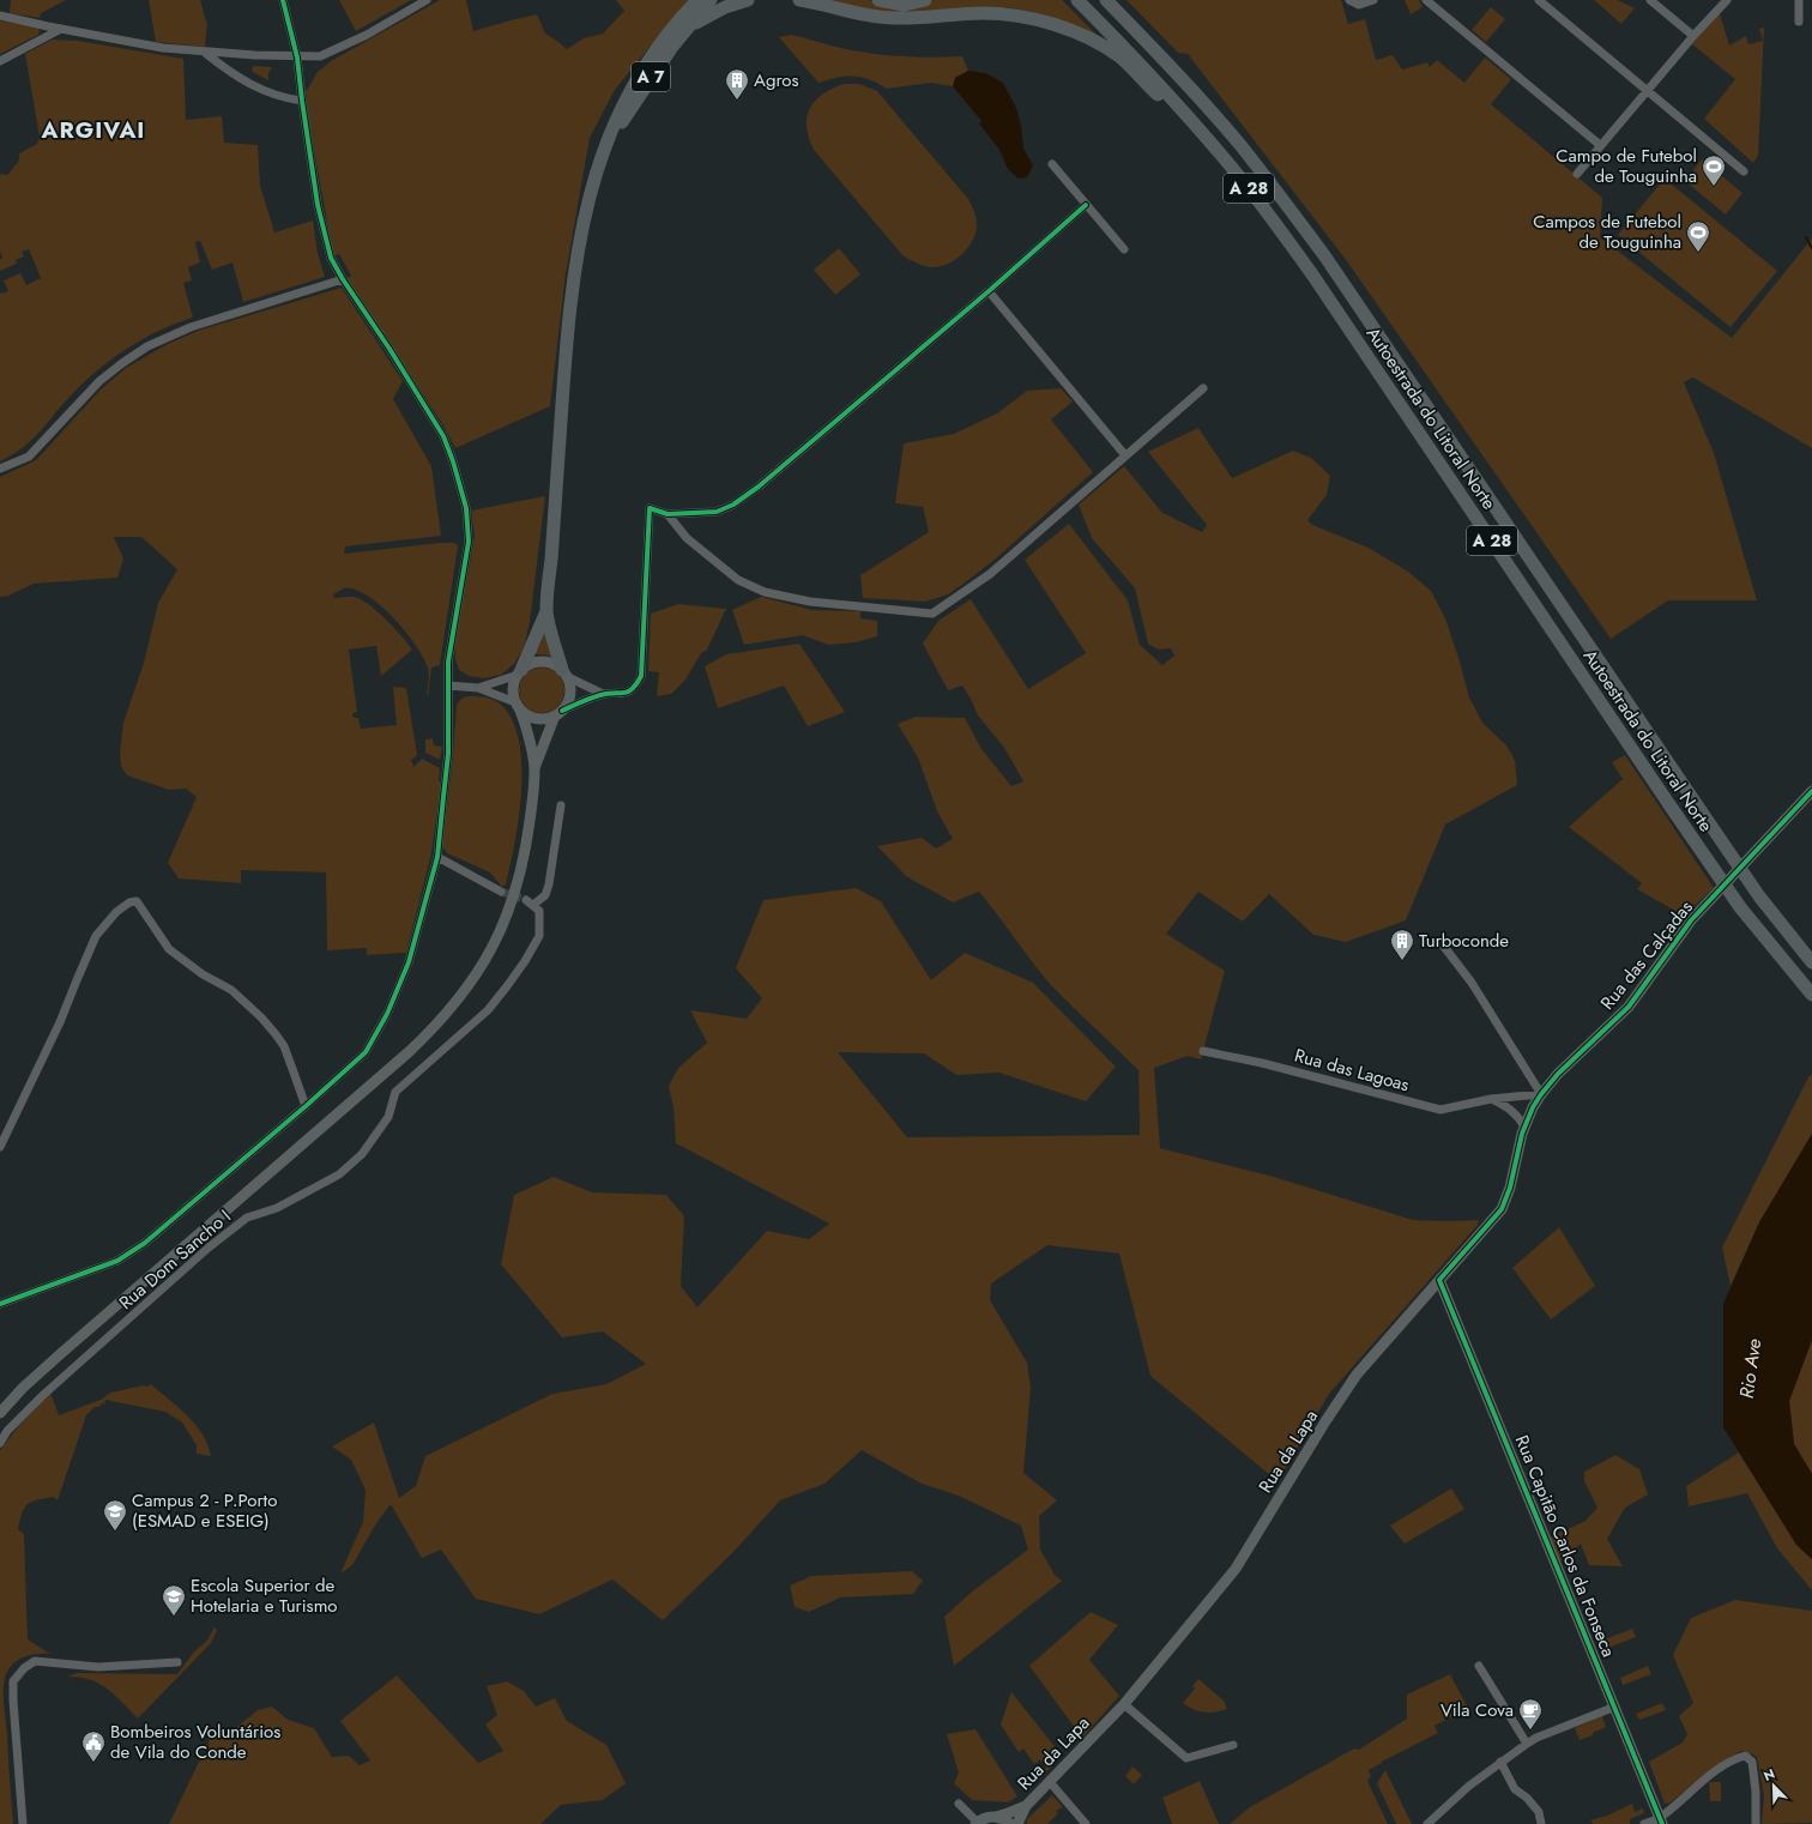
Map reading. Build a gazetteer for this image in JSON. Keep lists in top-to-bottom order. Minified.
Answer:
{"streets":{"highway":["A 7","A 28","Autoestrada do Litoral Norte"],"main road":["Rua das Calçadas","Rua da Lapa","Rua Capitão Carlos da Fonseca"],"street":["Rua das Lagoas","Rua Dom Sancho I"]},"crossings":[["Rua das Calçadas","Rua das Lagoas"],["Rua das Calçadas","Rua da Lapa"],["Rua das Lagoas","Rua da Lapa"],["Rua da Lapa","Rua Capitão Carlos da Fonseca"]],"districts":["ARGIVAI"],"water":["Rio Ave"],"places":{"building":["Agros","Turboconde"],"sports":["Campo de Futebol de Touguinha","Campos de Futebol de Touguinha"],"school or university":["Campus 2 - P.Porto (ESMAD e ESEIG)","Escola Superior de Hotelaria e Turismo"],"cafe":["Vila Cova"],"public building":["Bombeiros Voluntários de Vila do Conde"]},"north":"top left"}
